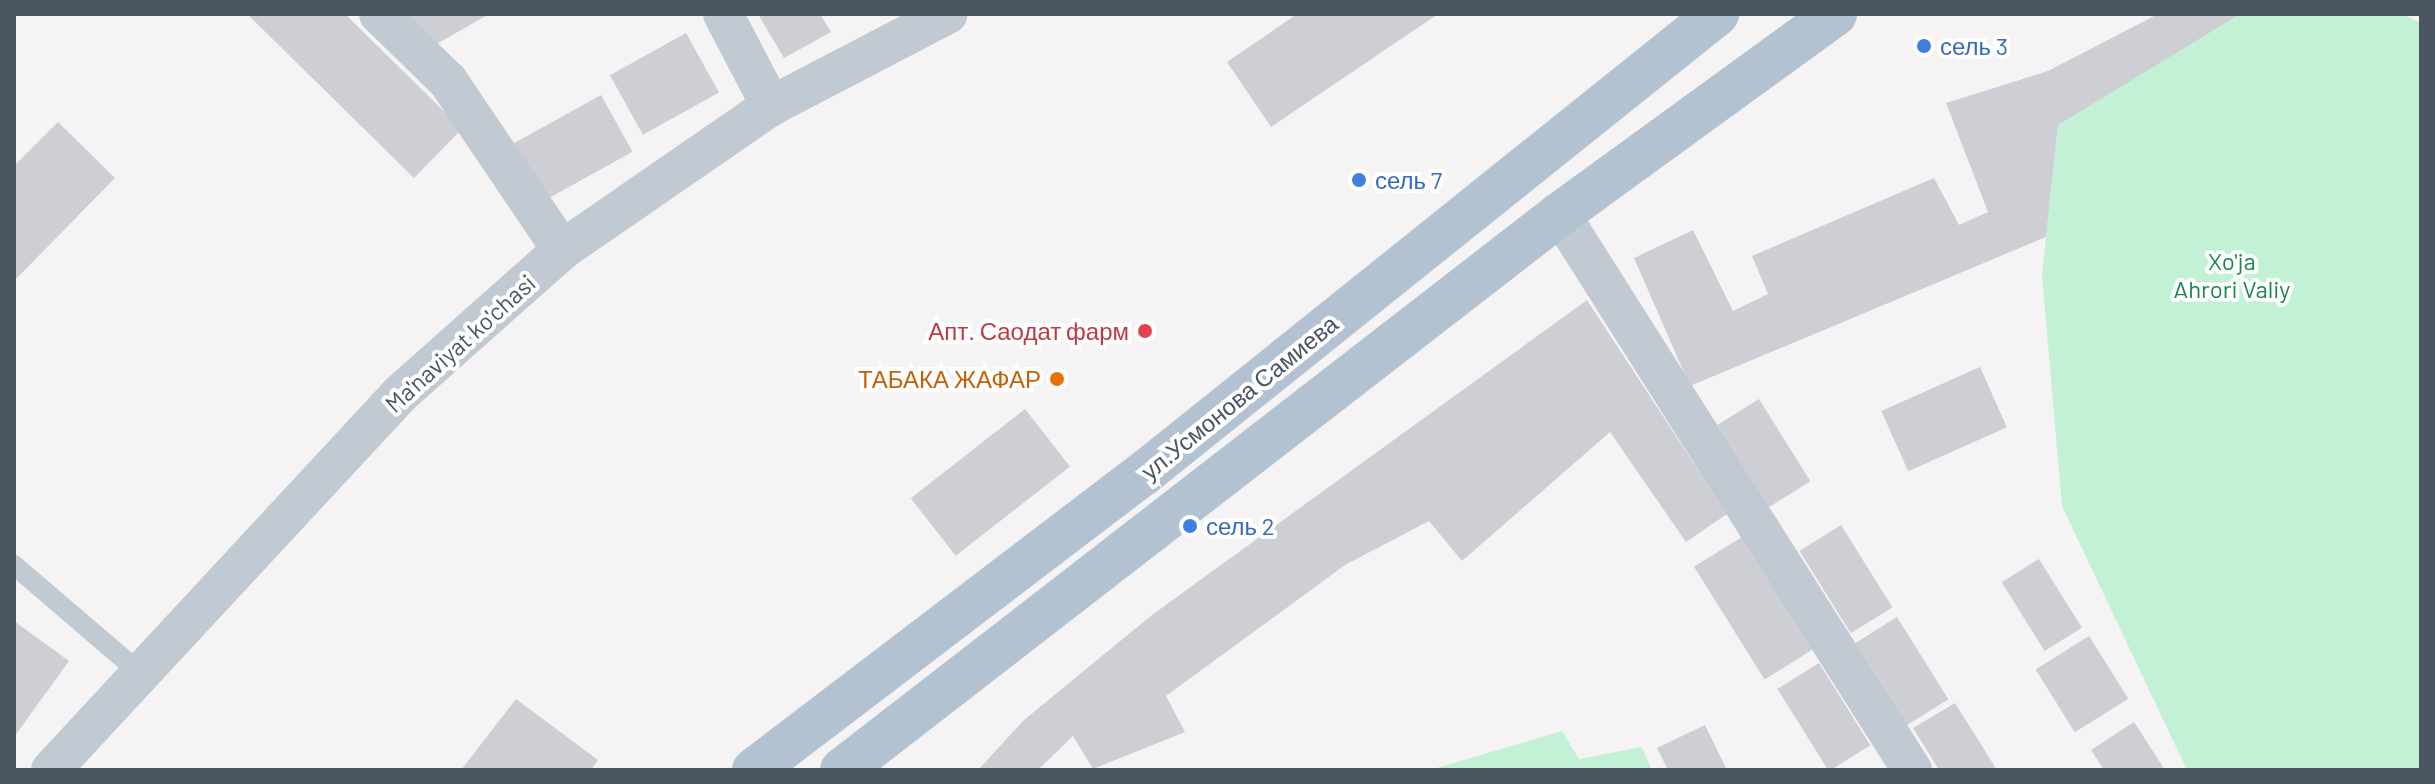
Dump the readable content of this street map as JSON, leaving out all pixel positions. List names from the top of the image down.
{
  "streets": {
    "main road": ["ул.Усмонова Самиева"],
    "street": ["Ma'naviyat ko'chasi"]
  },
  "parks": ["Xo'ja Ahrori Valiy"],
  "places": [
    "сель 3",
    "сель 7",
    "Апт. Саодат фарм",
    "ТАБАКА ЖАФАР",
    "сель 2"
  ]
}
